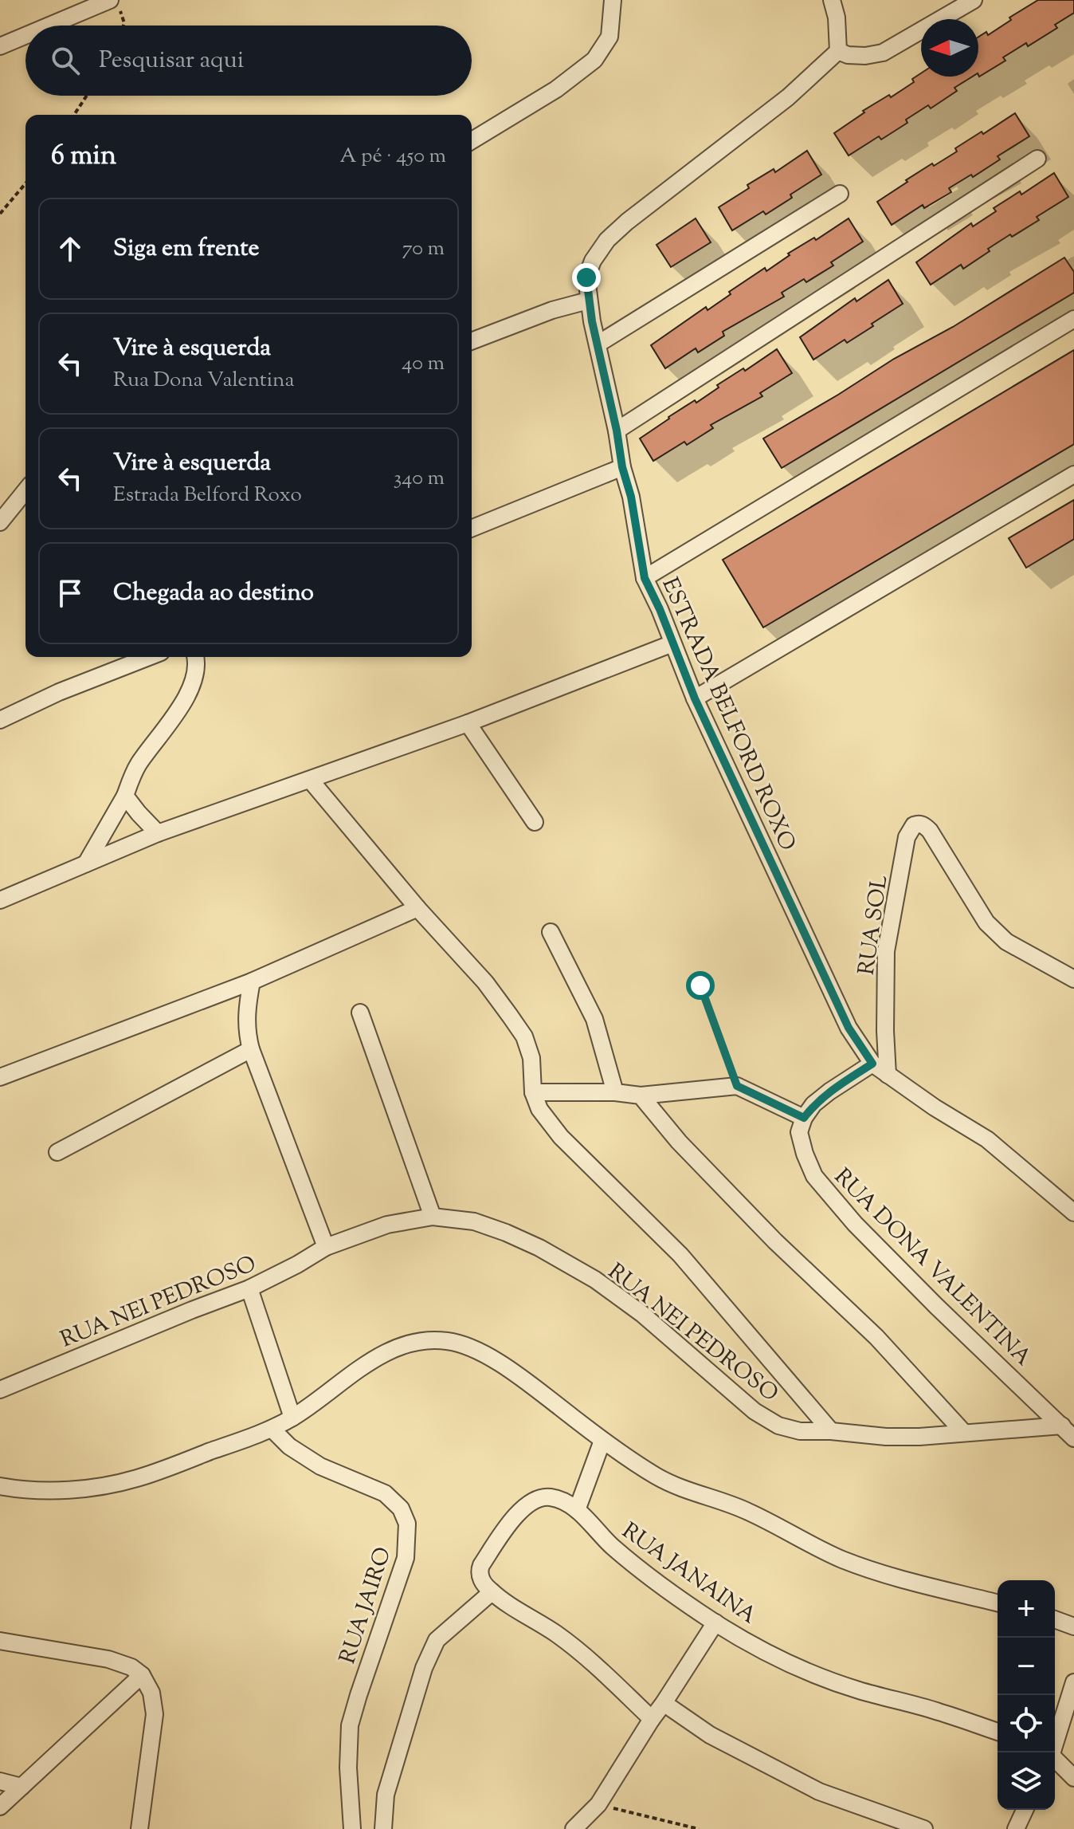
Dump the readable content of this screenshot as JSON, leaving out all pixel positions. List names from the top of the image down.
{
  "streets": {
    "street": [
      "ESTRADA BELFORD ROXO",
      "RUA SOL",
      "RUA DONA VALENTINA",
      "RUA NEI PEDROSO",
      "RUA JANAINA",
      "RUA JAIRO"
    ]
  },
  "crossings": [
    ["ESTRADA BELFORD ROXO", "RUA SOL"],
    ["RUA DONA VALENTINA", "RUA NEI PEDROSO"]
  ],
  "north": "left",
  "page": {
    "search": "Pesquisar aqui",
    "heading": ["6 min", "A pé · 450 m"],
    "list": [
      ["Siga em frente", "70 m"],
      ["Vire à esquerda", "Rua Dona Valentina", "40 m"],
      ["Vire à esquerda", "Estrada Belford Roxo", "340 m"],
      "Chegada ao destino"
    ],
    "map_buttons": ["+", "−"]
  }
}
